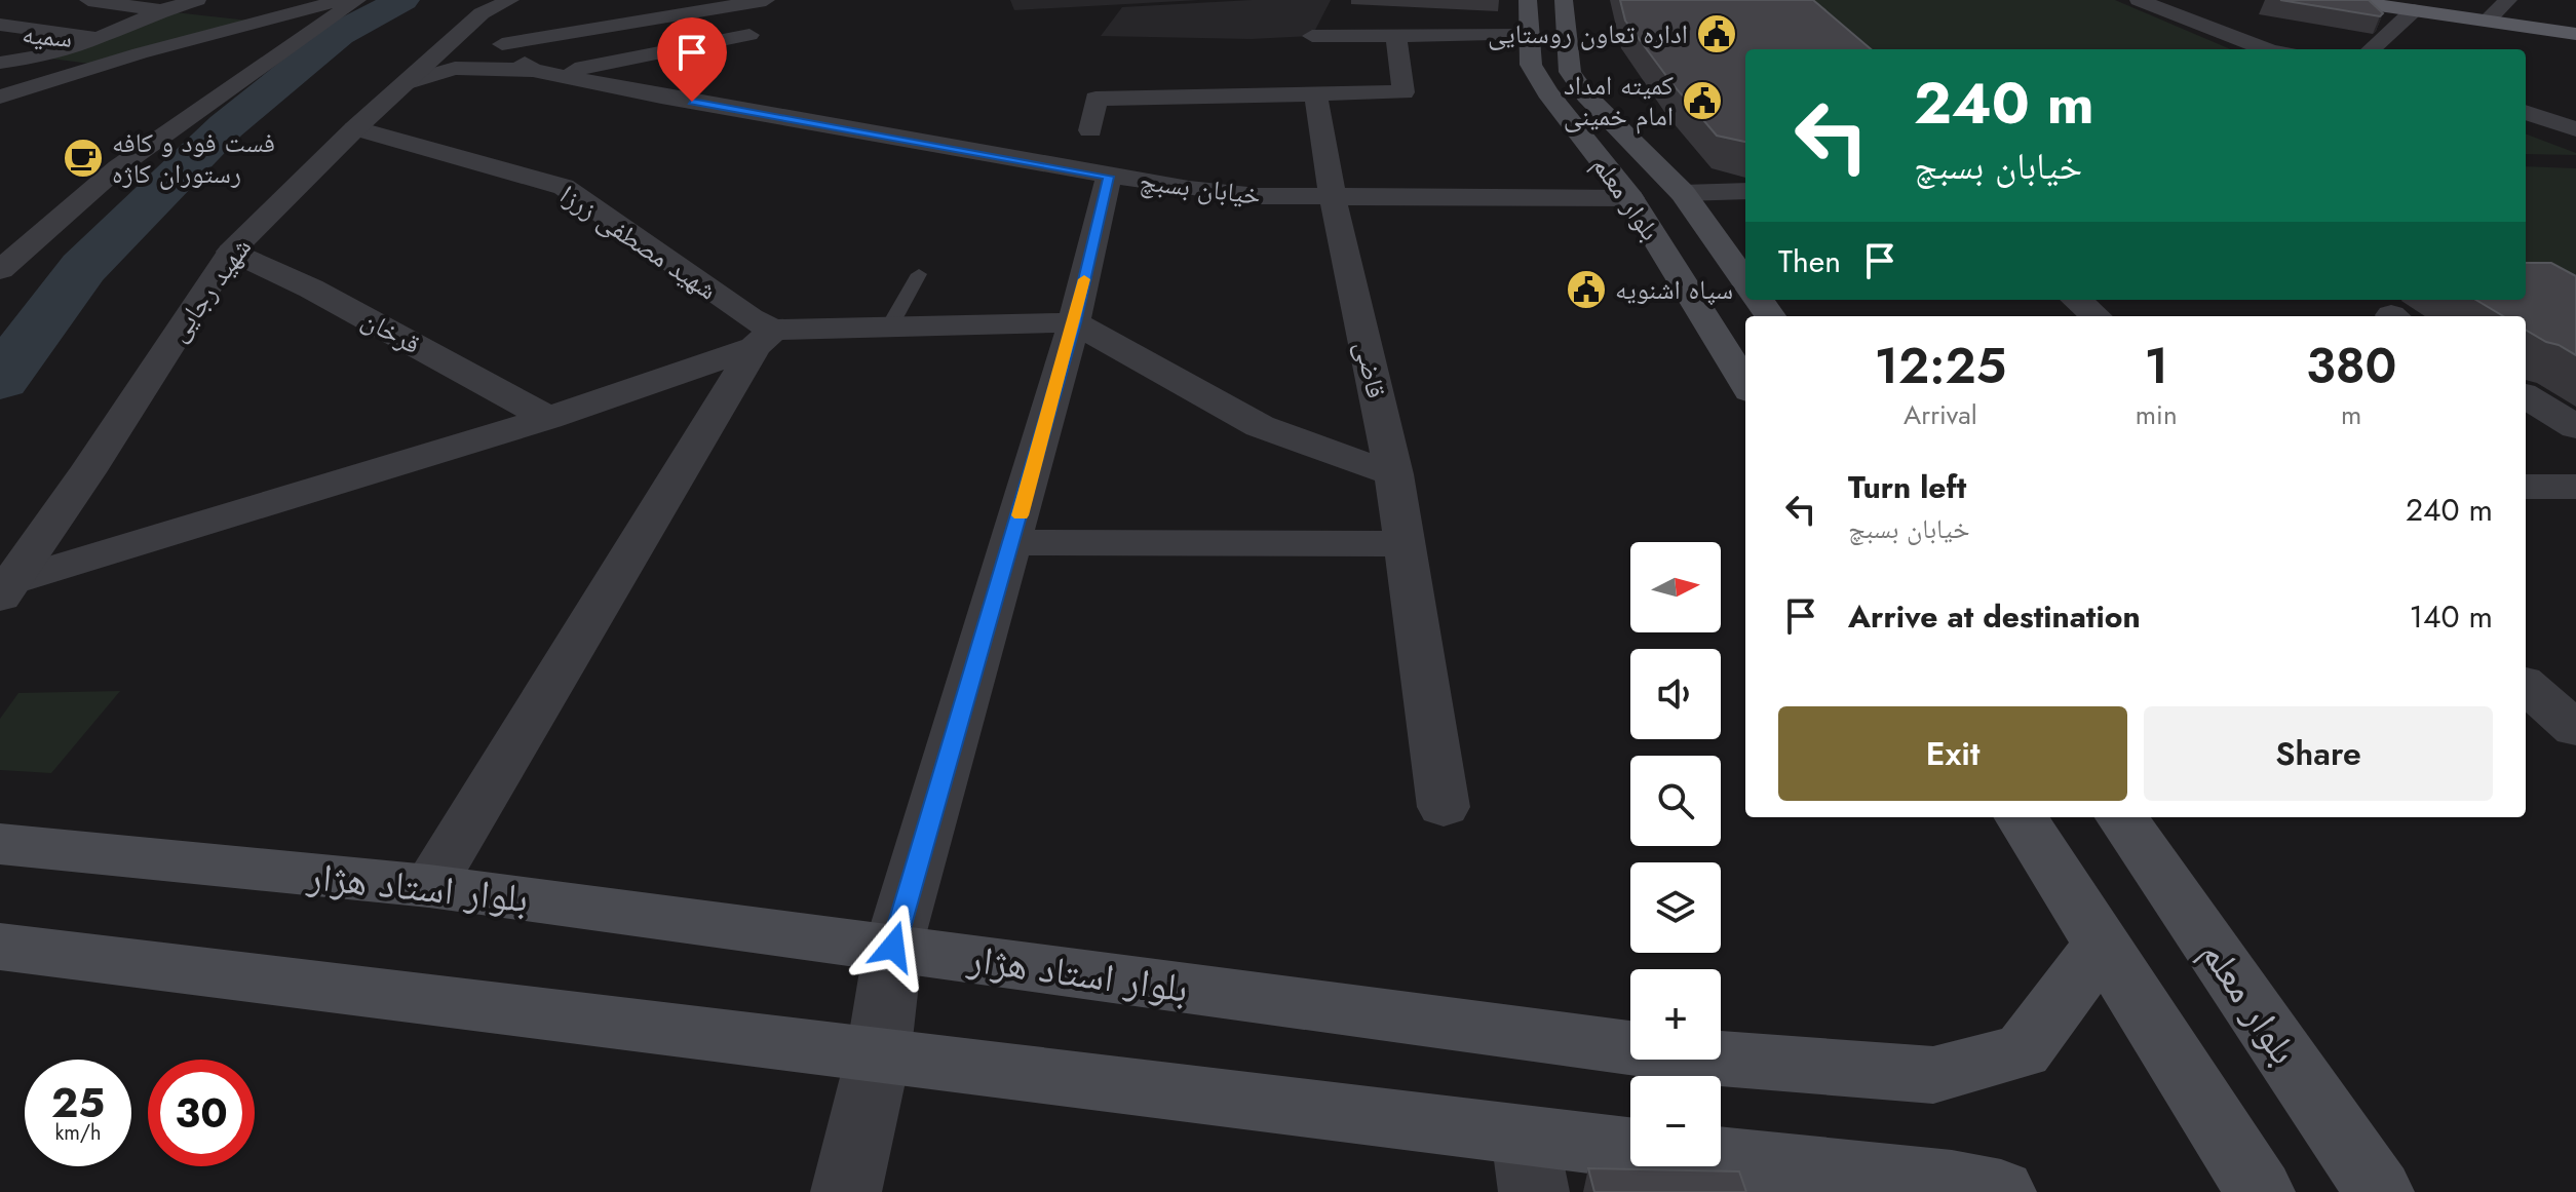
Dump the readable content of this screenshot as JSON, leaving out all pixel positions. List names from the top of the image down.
{
  "streets": {
    "main road": ["بلوار معلم", "بلوار استاد هژار"],
    "street": [
      "سمیه",
      "خیابان بسبچ",
      "شهید مصطفی زرزا",
      "شهید رجایی",
      "قرخان",
      "قاضی"
    ]
  },
  "crossings": [
    ["خیابان بسبچ", "بلوار معلم"],
    ["خیابان بسبچ", "قاضی"],
    ["شهید مصطفی زرزا", "شهید رجایی"],
    ["شهید رجایی", "قرخان"]
  ],
  "places": {
    "public building": ["اداره تعاون روستایی", "کمیته امداد امام خمینی", "سپاه اشنویه"],
    "cafe": ["فست فود و کافه رستوران کاژه"]
  },
  "north": "right",
  "page": {
    "turn": ["240 m", "خیابان بسبچ"],
    "then": "Then",
    "eta": [
      "12:25",
      "Arrival",
      "1",
      "min",
      "380",
      "m"
    ],
    "list": [
      {
        "name": "Turn left",
        "note": "خیابان بسبچ",
        "value": "240 m"
      },
      {
        "name": "Arrive at destination",
        "value": "140 m"
      }
    ],
    "map_buttons": ["+", "−"],
    "buttons": ["Exit", "Share"],
    "speed": "25 km/h",
    "limit": "30"
  }
}
